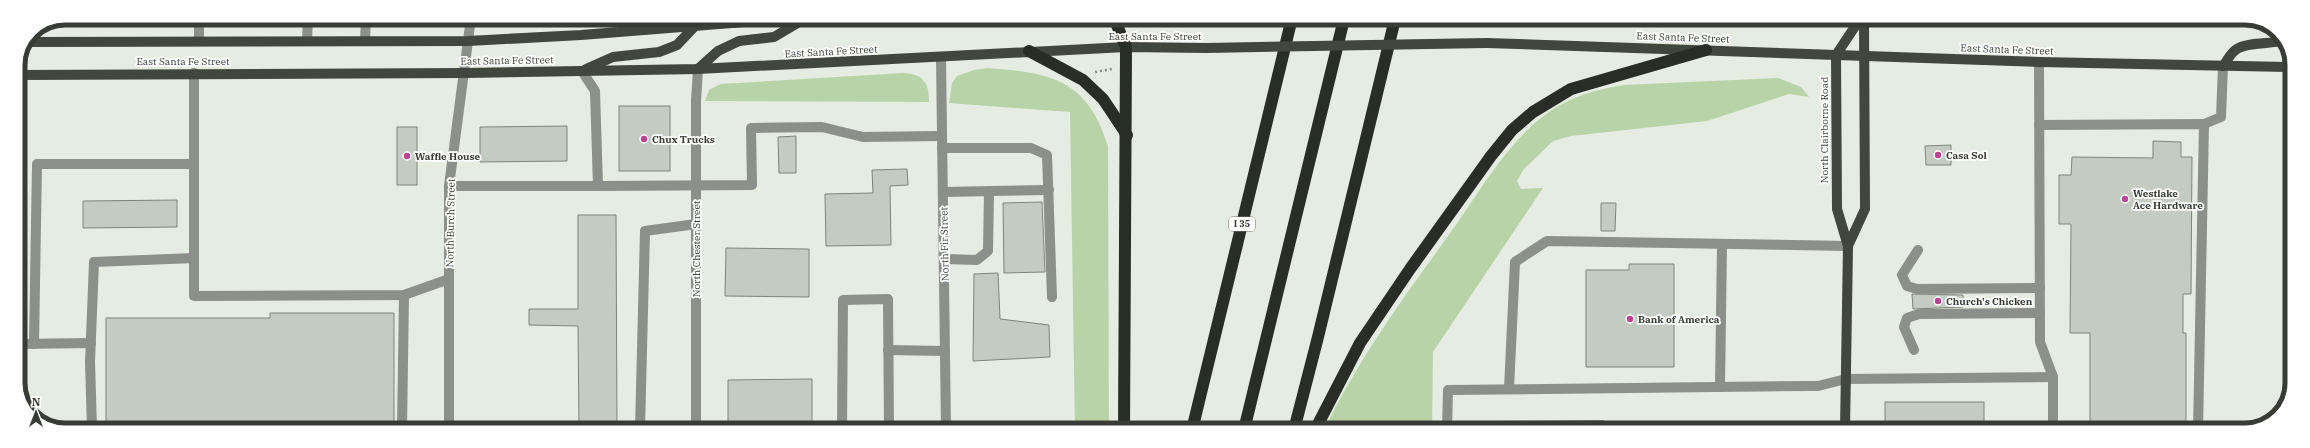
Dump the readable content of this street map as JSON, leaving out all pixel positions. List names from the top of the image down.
{
  "streets": {
    "highway": ["I 35"],
    "main road": ["East Santa Fe Street", "North Clairborne Road"],
    "street": ["North Burch Street", "North Fir Street", "North Chester Street"]
  },
  "crossings": [
    ["East Santa Fe Street", "North Clairborne Road"],
    ["East Santa Fe Street", "North Burch Street"],
    ["East Santa Fe Street", "North Fir Street"],
    ["East Santa Fe Street", "North Chester Street"]
  ],
  "places": [
    "Chux Trucks",
    "Casa Sol",
    "Waffle House",
    "Westlake Ace Hardware",
    "Church's Chicken",
    "Bank of America"
  ],
  "north": "top"
}
